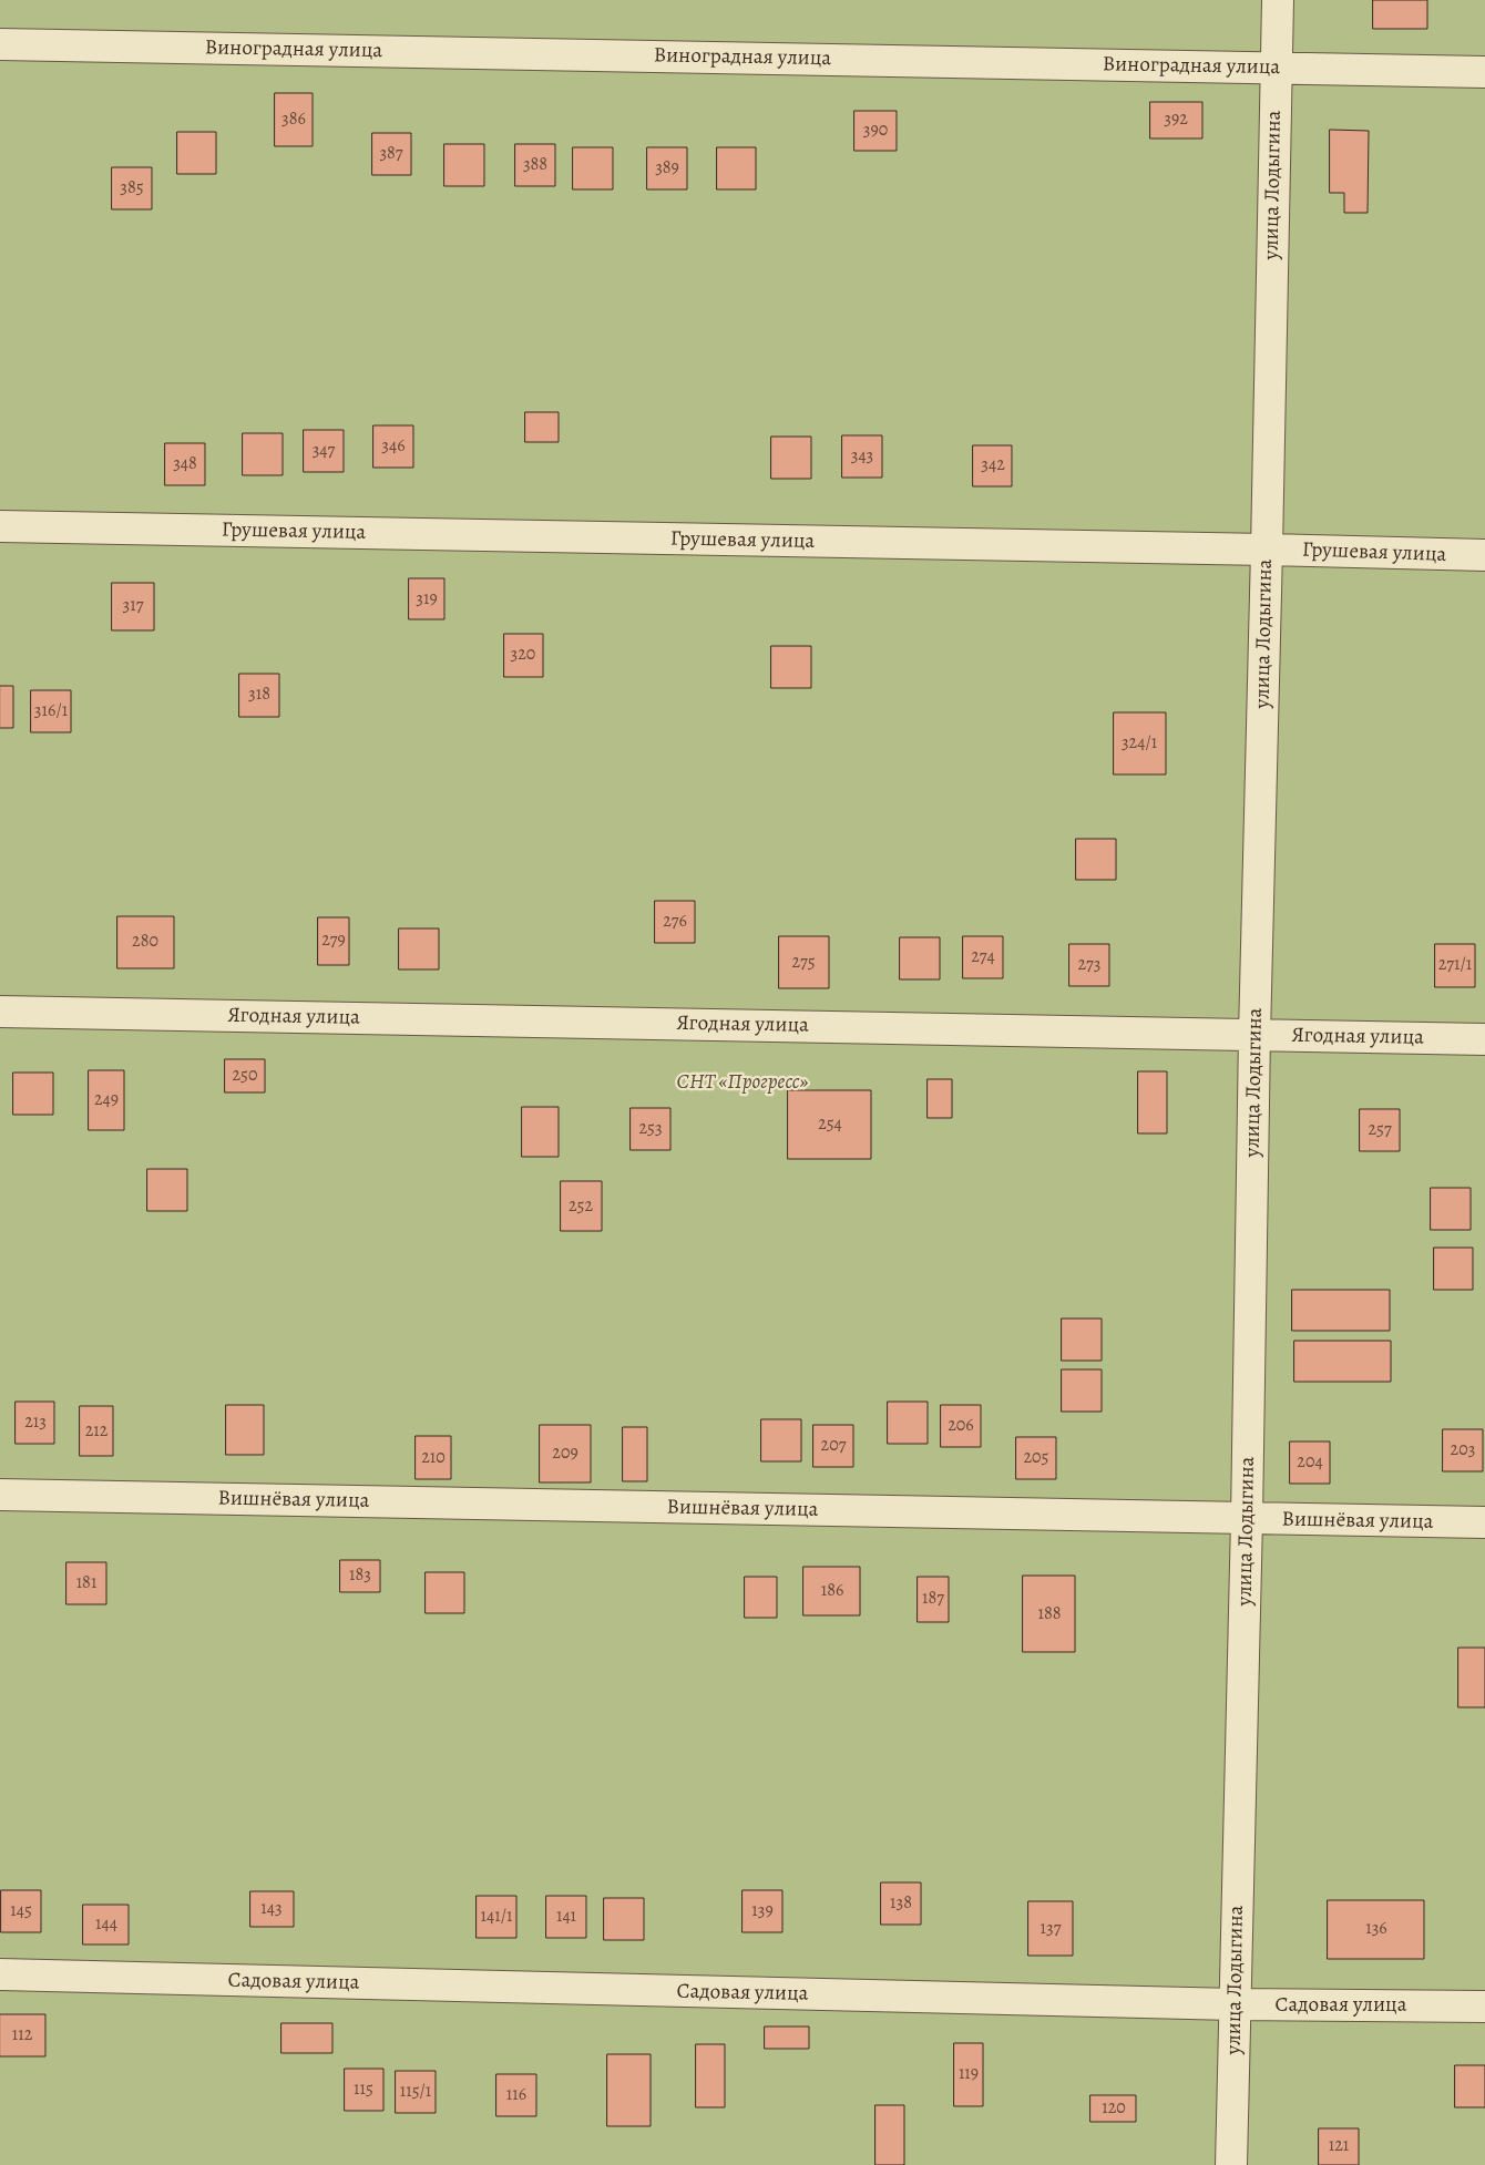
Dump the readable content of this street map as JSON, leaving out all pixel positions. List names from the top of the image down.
{
  "streets": {
    "street": [
      "Виноградная улица",
      "улица Лодыгина",
      "Грушевая улица",
      "Ягодная улица",
      "Вишнёвая улица",
      "Садовая улица"
    ]
  },
  "crossings": [
    ["Виноградная улица", "улица Лодыгина"],
    ["улица Лодыгина", "Грушевая улица"],
    ["улица Лодыгина", "Ягодная улица"],
    ["улица Лодыгина", "Вишнёвая улица"],
    ["улица Лодыгина", "Садовая улица"]
  ],
  "parks": ["СНТ «Прогресс»"],
  "house_numbers": [
    "386",
    "392",
    "390",
    "387",
    "388",
    "389",
    "385",
    "346",
    "347",
    "343",
    "348",
    "342",
    "319",
    "317",
    "320",
    "318",
    "316/1",
    "324/1",
    "276",
    "279",
    "280",
    "274",
    "275",
    "273",
    "271/1",
    "250",
    "249",
    "254",
    "253",
    "257",
    "252",
    "213",
    "206",
    "212",
    "207",
    "203",
    "209",
    "210",
    "205",
    "204",
    "183",
    "181",
    "186",
    "187",
    "188",
    "138",
    "143",
    "145",
    "139",
    "141/1",
    "141",
    "144",
    "137",
    "136",
    "112",
    "119",
    "115",
    "115/1",
    "116",
    "120",
    "121"
  ]
}
